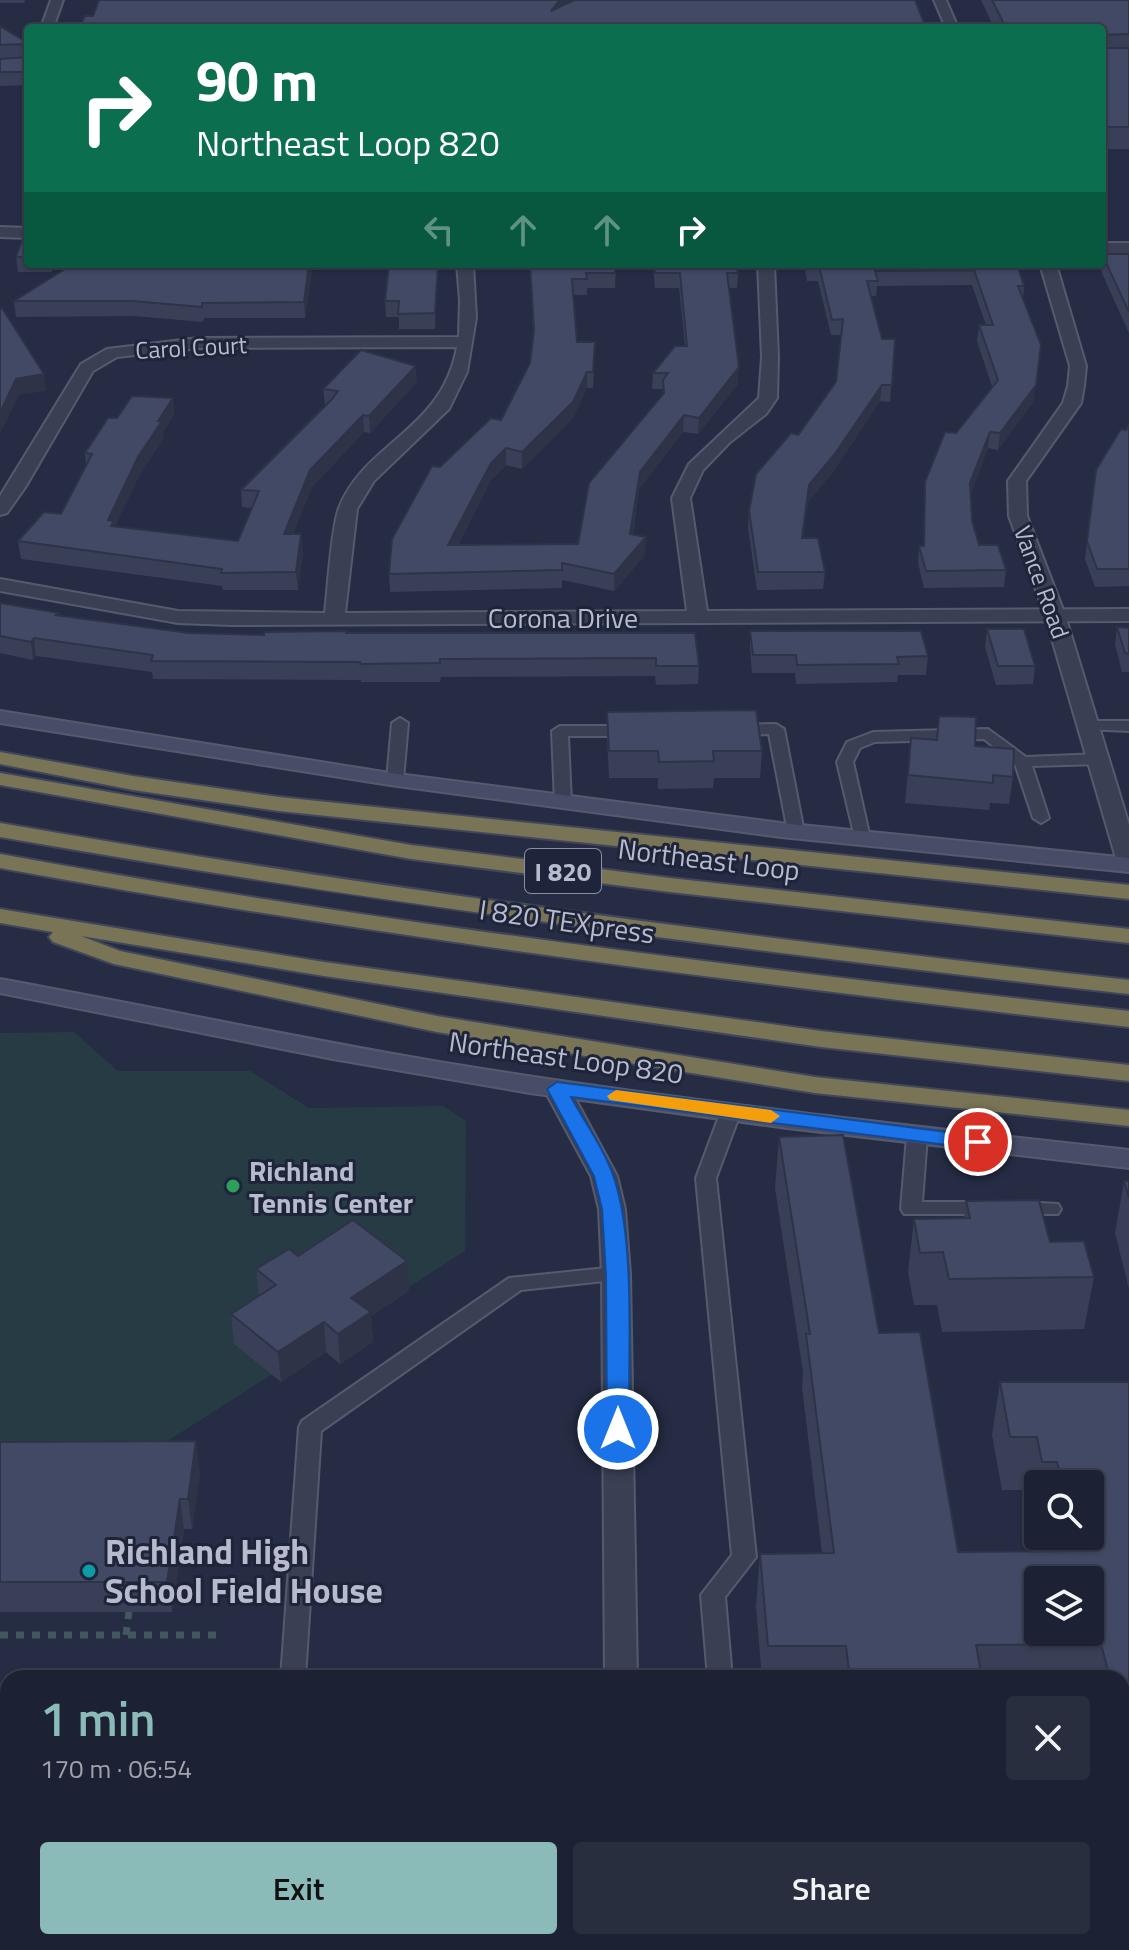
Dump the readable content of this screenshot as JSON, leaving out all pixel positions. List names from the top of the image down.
{
  "streets": {
    "highway": ["Northeast Loop", "I 820", "I 820 TEXpress"],
    "main road": ["Northeast Loop 820"],
    "street": ["Carol Court", "Vance Road", "Corona Drive"]
  },
  "crossings": [
    ["Vance Road", "Corona Drive"]
  ],
  "places": ["Richland Tennis Center", "Richland High School Field House"],
  "page": {
    "turn": ["90 m", "Northeast Loop 820"],
    "heading": ["1 min", "170 m · 06:54"],
    "buttons": ["Exit", "Share"]
  }
}
